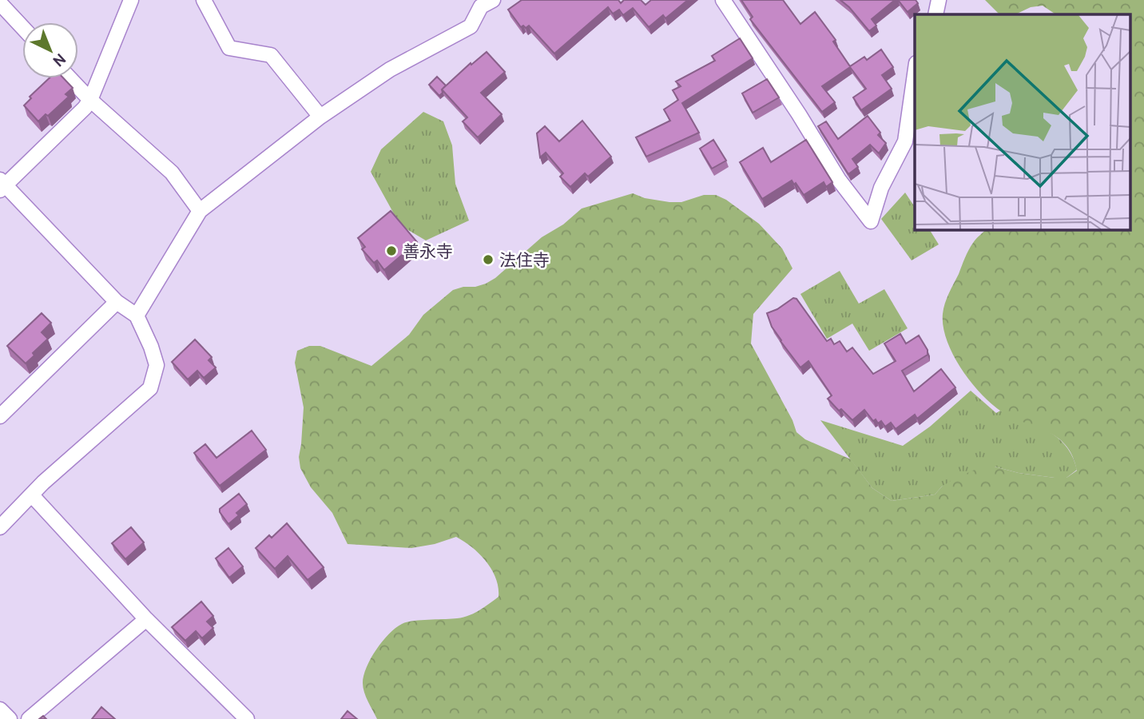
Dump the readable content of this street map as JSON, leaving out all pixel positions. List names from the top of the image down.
{
  "places": ["善永寺", "法住寺"],
  "north": "bottom right"
}
